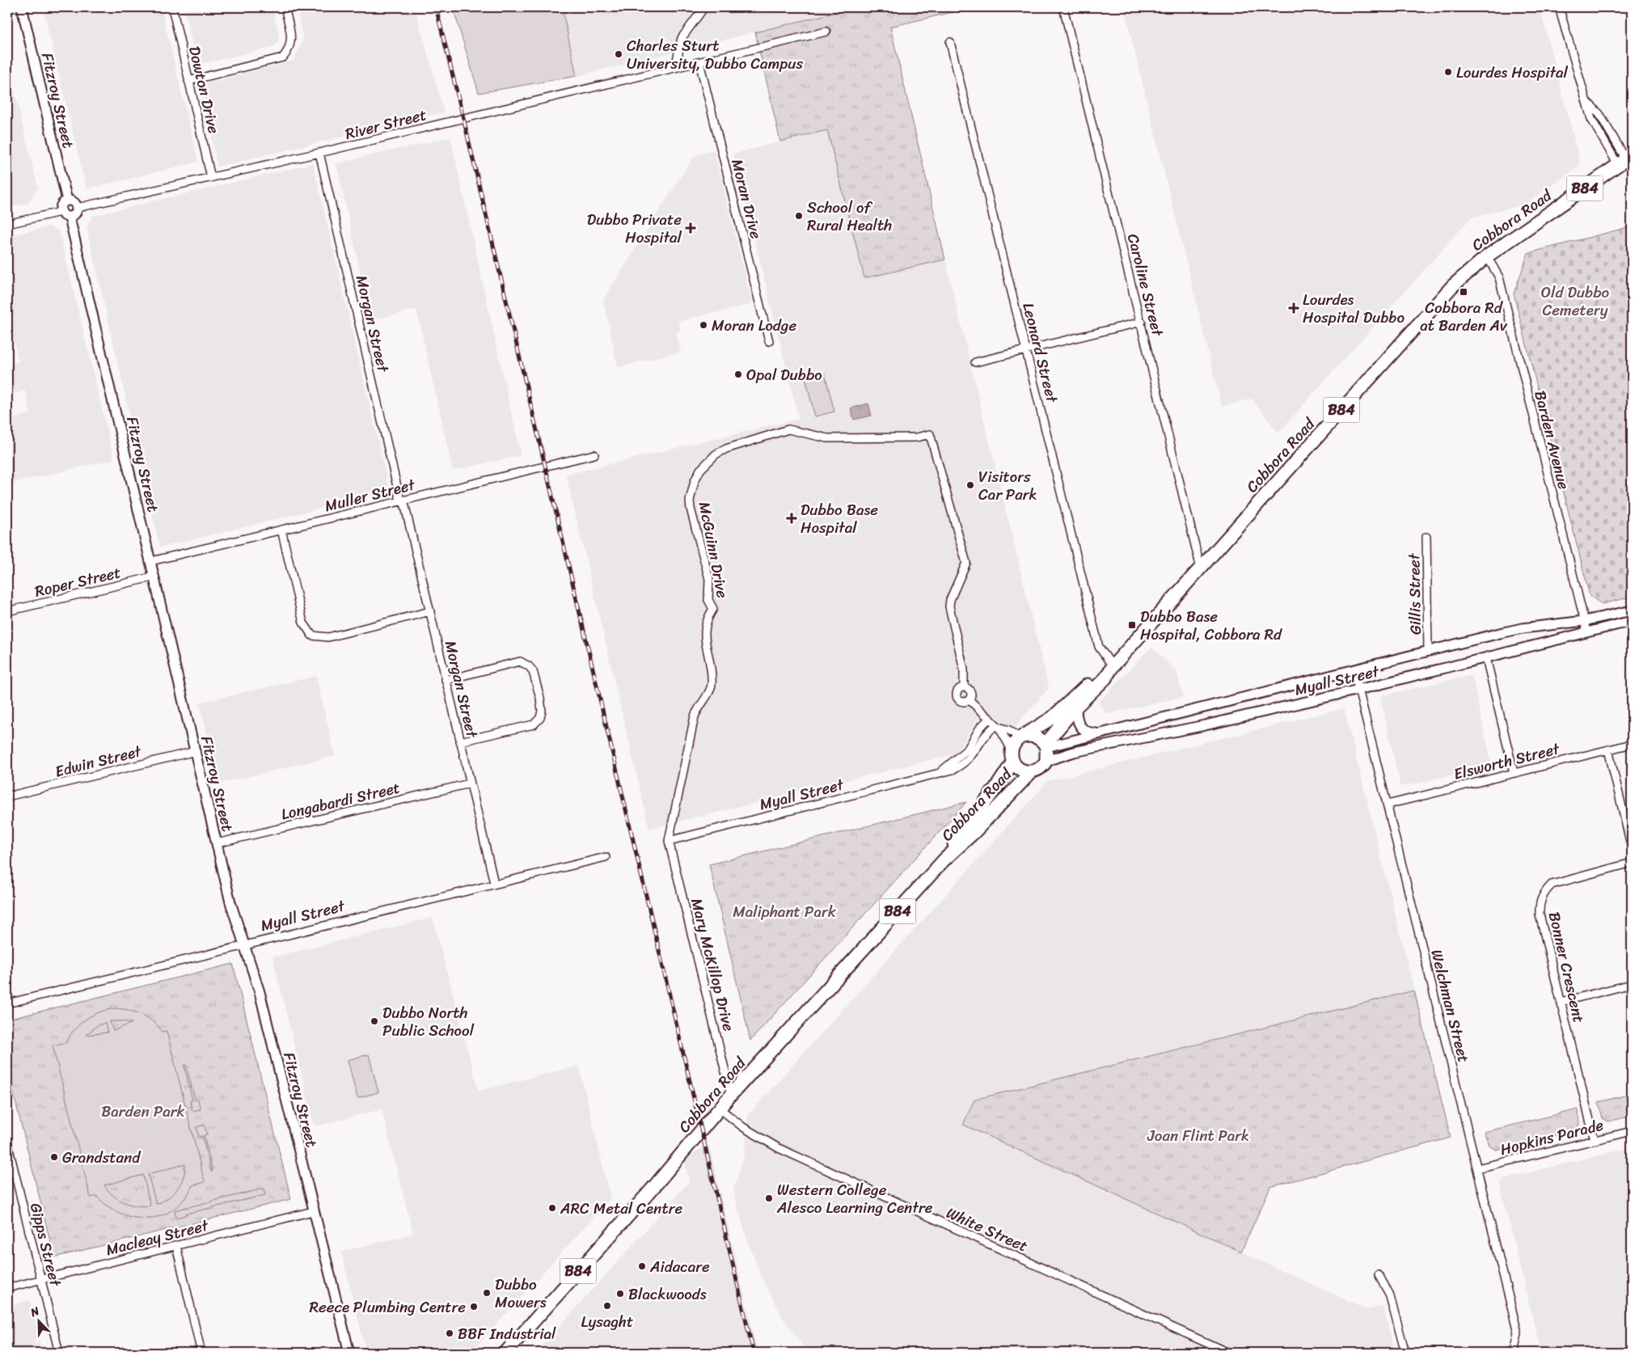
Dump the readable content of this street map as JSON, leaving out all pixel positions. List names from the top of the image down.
{
  "streets": {
    "main road": ["B84", "Cobbora Road"],
    "street": [
      "Dowton Drive",
      "Fitzroy Street",
      "River Street",
      "Moran Drive",
      "Caroline Street",
      "Morgan Street",
      "Leonard Street",
      "Barden Avenue",
      "Muller Street",
      "McGuinn Drive",
      "Roper Street",
      "Gillis Street",
      "Myall Street",
      "Edwin Street",
      "Elsworth Street",
      "Longabardi Street",
      "Mary McKillop Drive",
      "Bonner Crescent",
      "Welchman Street",
      "Hopkins Parade",
      "White Street",
      "Macleay Street",
      "Gipps Street"
    ]
  },
  "crossings": [
    ["Dowton Drive", "River Street"],
    ["Fitzroy Street", "River Street"],
    ["Fitzroy Street", "Muller Street"],
    ["Fitzroy Street", "Roper Street"],
    ["Fitzroy Street", "Myall Street"],
    ["Fitzroy Street", "Edwin Street"],
    ["Fitzroy Street", "Longabardi Street"],
    ["Fitzroy Street", "Macleay Street"],
    ["River Street", "Moran Drive"],
    ["River Street", "Morgan Street"],
    ["B84", "Cobbora Road"],
    ["B84", "Myall Street"],
    ["Cobbora Road", "Caroline Street"],
    ["Cobbora Road", "Leonard Street"],
    ["Cobbora Road", "Barden Avenue"],
    ["Cobbora Road", "Myall Street"],
    ["Cobbora Road", "Mary McKillop Drive"],
    ["Cobbora Road", "White Street"],
    ["Morgan Street", "Muller Street"],
    ["Morgan Street", "Myall Street"],
    ["Morgan Street", "Longabardi Street"],
    ["Barden Avenue", "Myall Street"],
    ["McGuinn Drive", "Myall Street"],
    ["McGuinn Drive", "Mary McKillop Drive"],
    ["Gillis Street", "Myall Street"],
    ["Myall Street", "Mary McKillop Drive"],
    ["Myall Street", "Welchman Street"],
    ["Elsworth Street", "Welchman Street"],
    ["Bonner Crescent", "Hopkins Parade"],
    ["Welchman Street", "Hopkins Parade"],
    ["Macleay Street", "Gipps Street"]
  ],
  "parks": [
    "Old Dubbo Cemetery",
    "Maliphant Park",
    "Barden Park",
    "Joan Flint Park"
  ],
  "places": {
    "other": [
      "Charles Sturt University, Dubbo Campus",
      "Lourdes Hospital",
      "School of Rural Health",
      "Moran Lodge",
      "Opal Dubbo",
      "Visitors Car Park",
      "Dubbo North Public School",
      "Grandstand",
      "Western College Alesco Learning Centre",
      "ARC Metal Centre",
      "Aidacare",
      "Dubbo Mowers",
      "Blackwoods",
      "Lysaght",
      "Reece Plumbing Centre",
      "BBF Industrial"
    ],
    "health": ["Dubbo Private Hospital", "Lourdes Hospital Dubbo", "Dubbo Base Hospital"],
    "transit": ["Cobbora Rd at Barden Av", "Dubbo Base Hospital, Cobbora Rd"]
  },
  "north": "top left"
}
